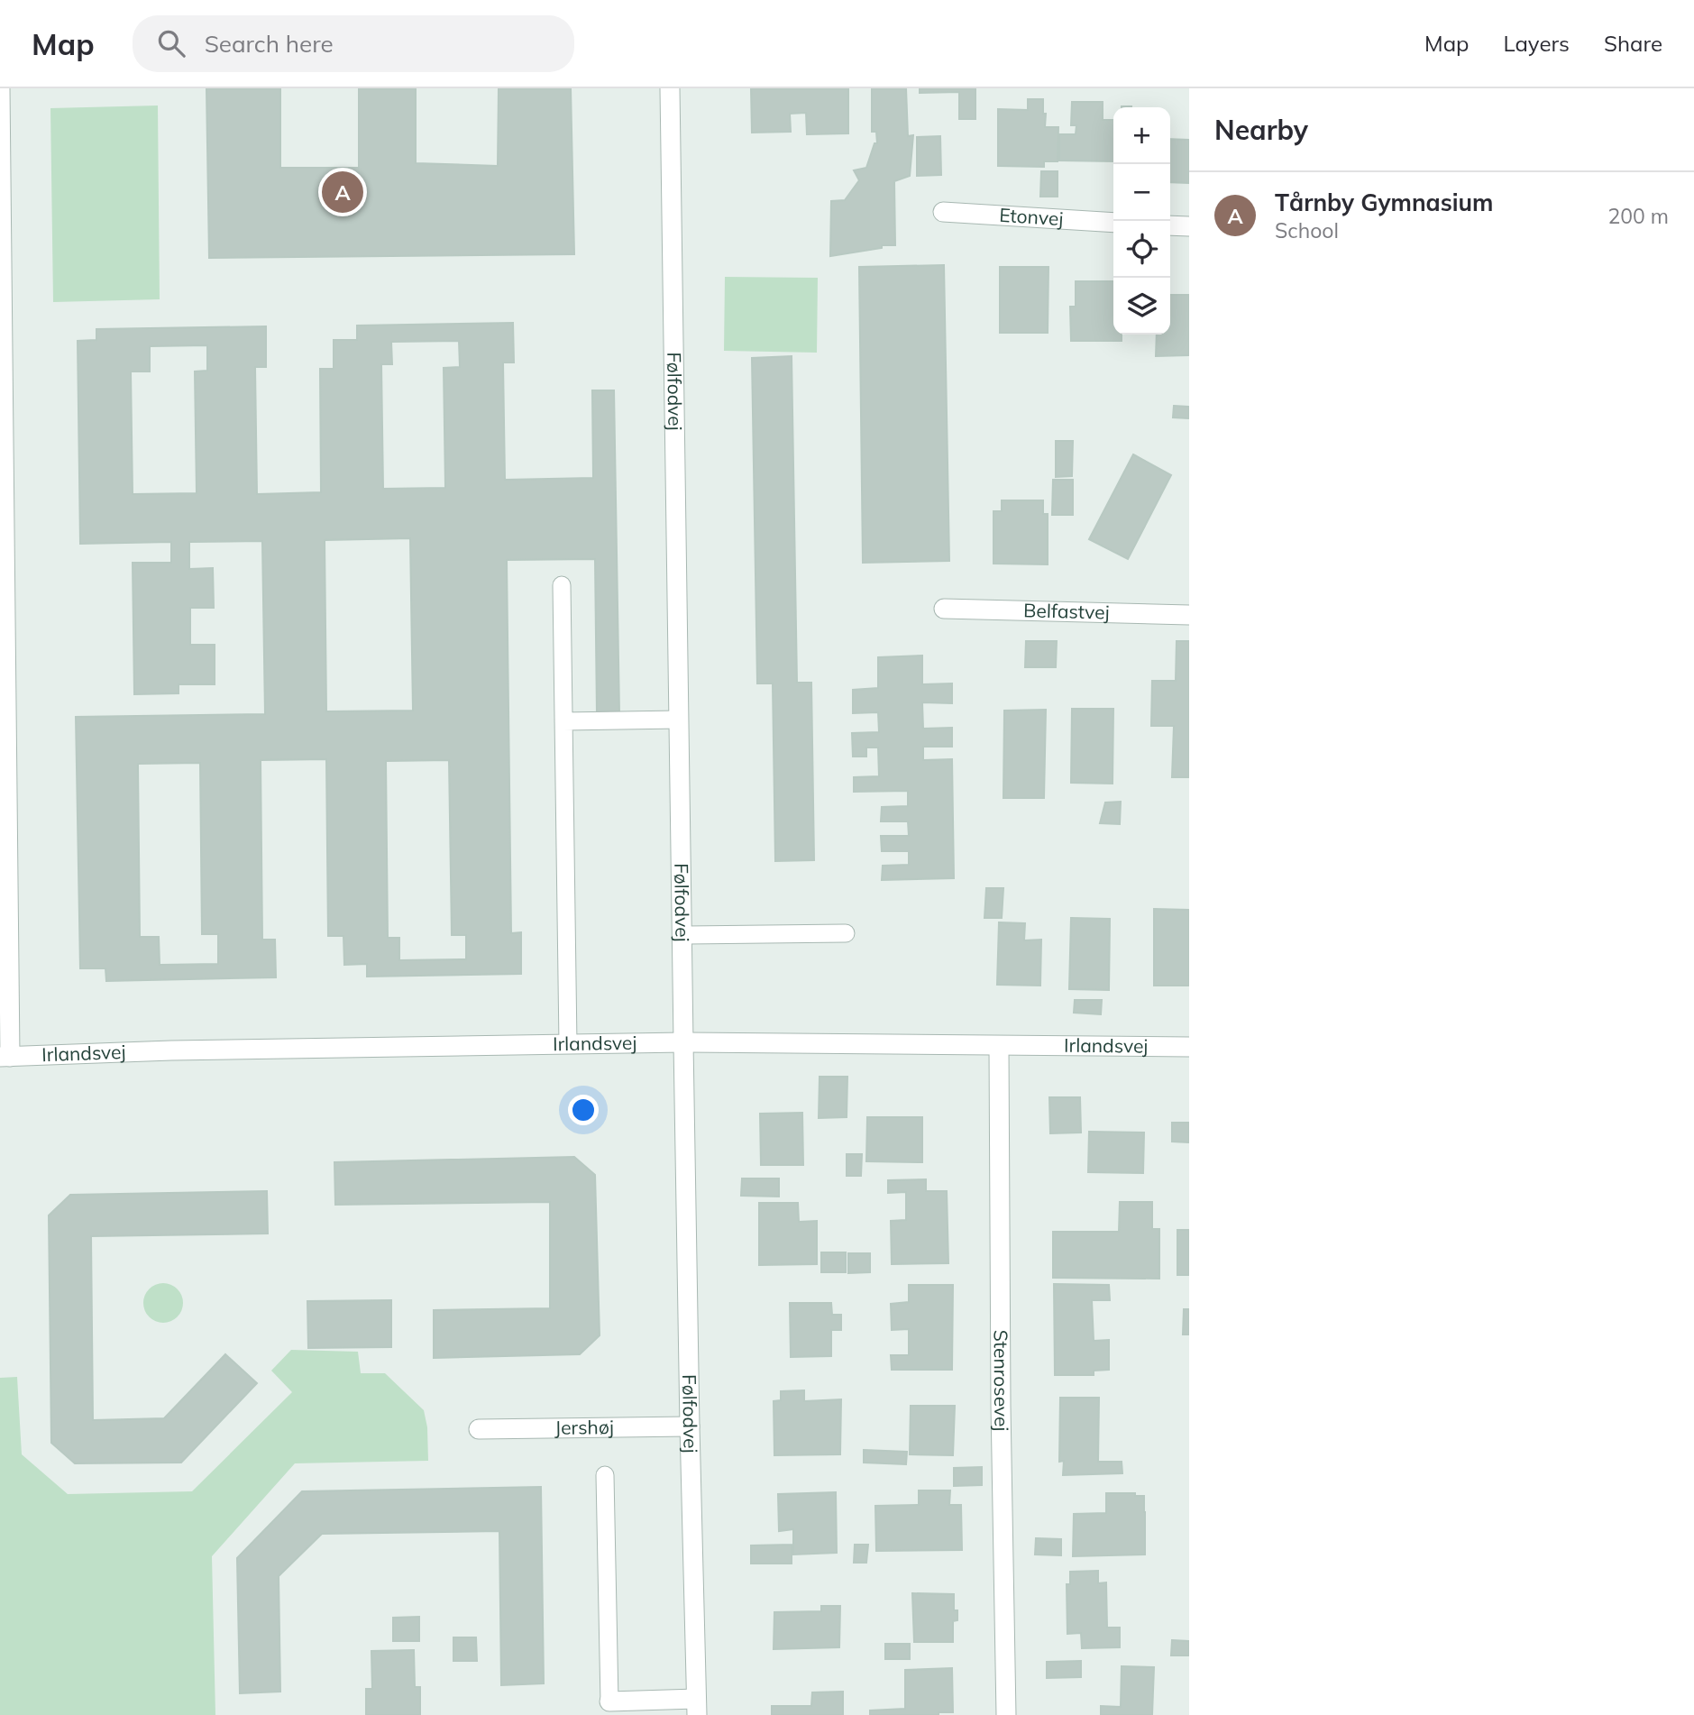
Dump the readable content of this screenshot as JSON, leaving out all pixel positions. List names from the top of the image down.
{
  "streets": {
    "street": [
      "Etonvej",
      "Følfodvej",
      "Belfastvej",
      "Irlandsvej",
      "Stenrosevej",
      "Jershøj"
    ]
  },
  "crossings": [
    ["Følfodvej", "Irlandsvej"],
    ["Følfodvej", "Jershøj"],
    ["Irlandsvej", "Stenrosevej"]
  ],
  "page": {
    "header": "Map",
    "search": "Search here",
    "nav": ["Map", "Layers", "Share"],
    "heading": "Nearby",
    "map_buttons": ["+", "−"],
    "pins": "A",
    "list": [
      {
        "mark": "A",
        "name": "Tårnby Gymnasium",
        "note": "School",
        "value": "200 m"
      }
    ]
  }
}
